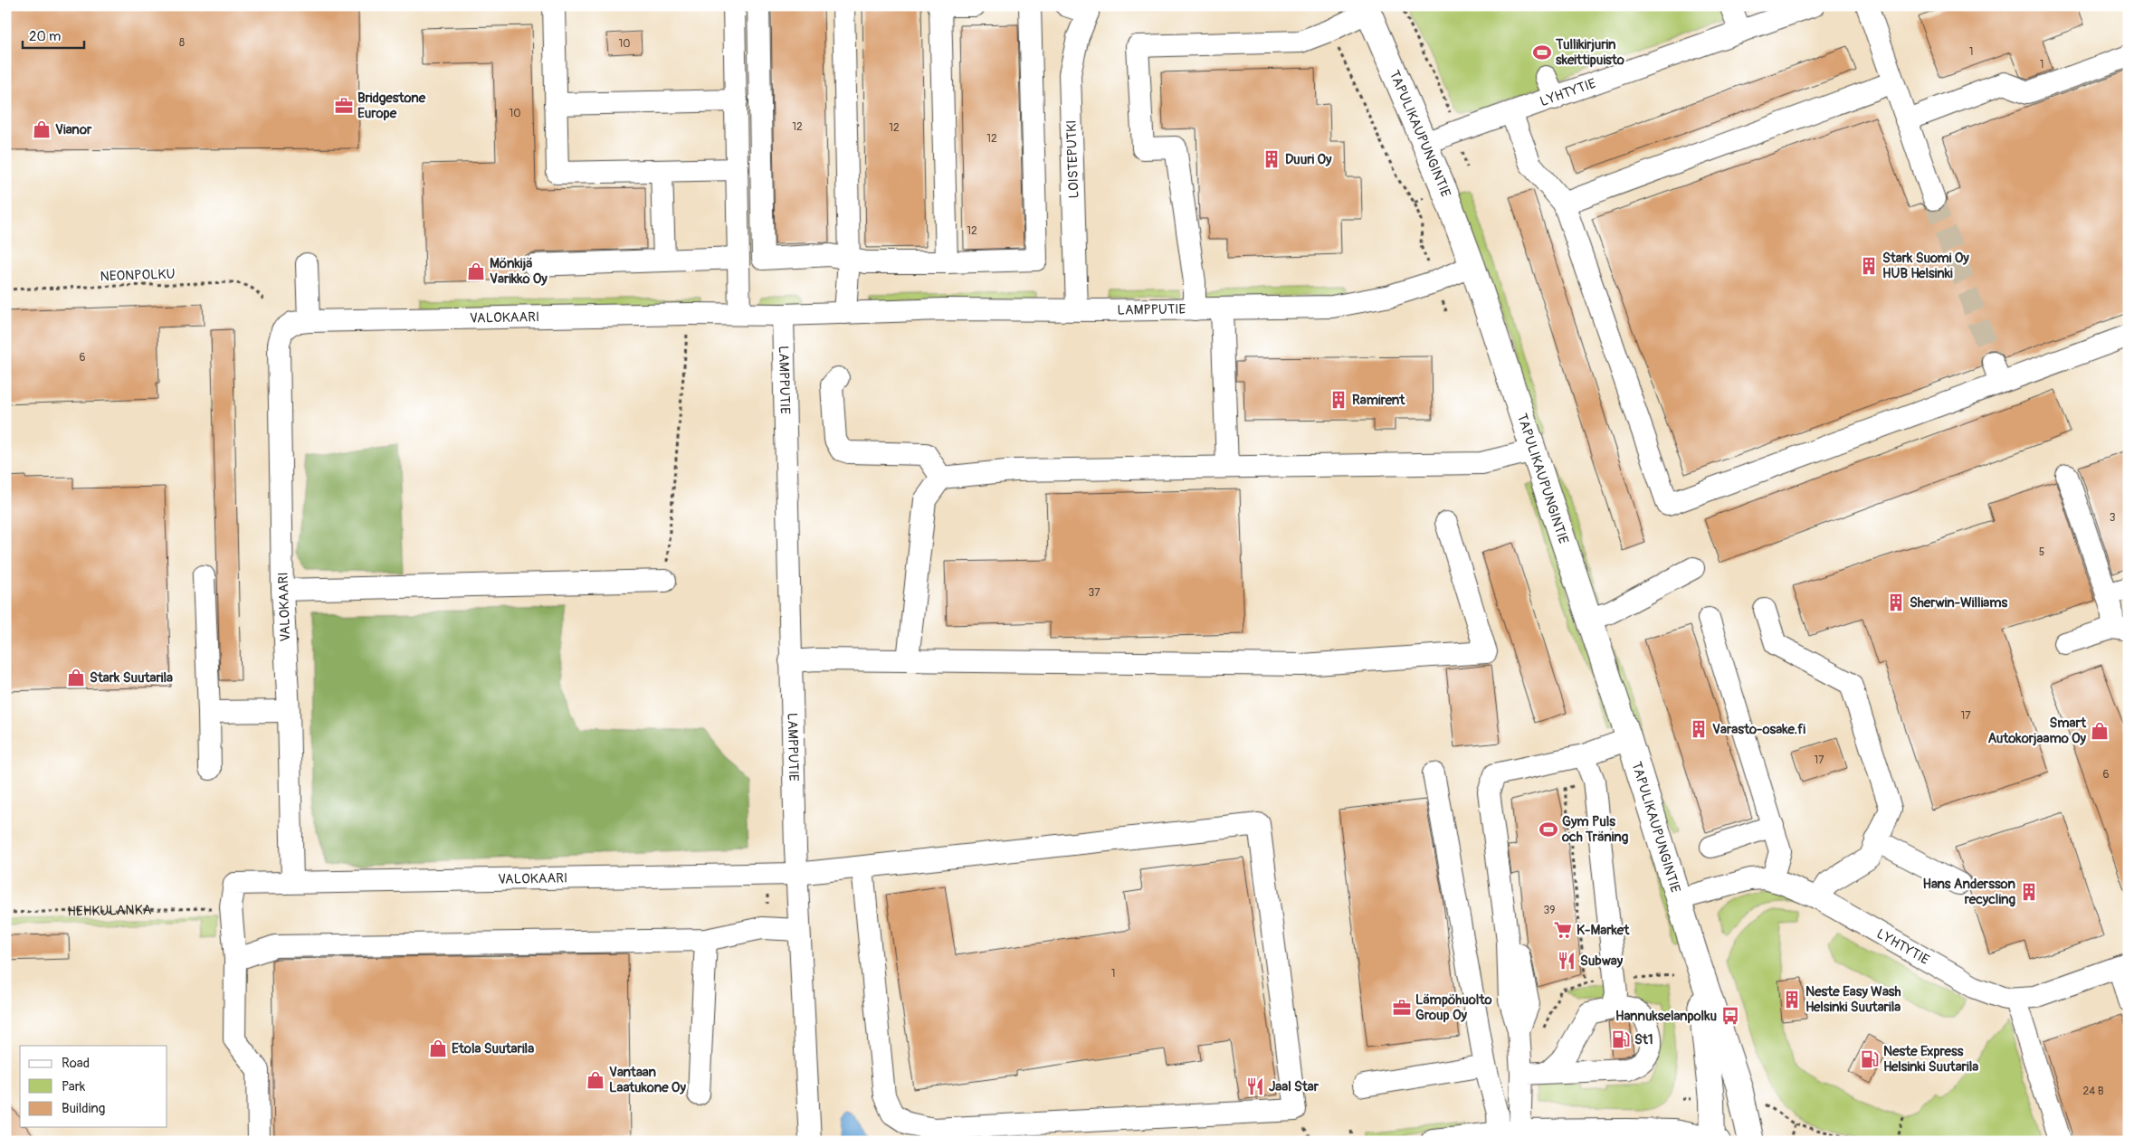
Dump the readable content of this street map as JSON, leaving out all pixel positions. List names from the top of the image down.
{
  "streets": {
    "main road": ["TAPULIKAUPUNGINTIE"],
    "street": [
      "LYHTYTIE",
      "LOISTEPUTKI",
      "LAMPPUTIE",
      "VALOKAARI"
    ],
    "path": ["NEONPOLKU", "HEHKULANKA"]
  },
  "crossings": [
    ["LYHTYTIE", "TAPULIKAUPUNGINTIE"],
    ["TAPULIKAUPUNGINTIE", "LAMPPUTIE"],
    ["LOISTEPUTKI", "LAMPPUTIE"],
    ["LAMPPUTIE", "VALOKAARI"]
  ],
  "places": {
    "sports": ["Tullikirjurin skeittipuisto", "Gym Puls och Träning"],
    "office": ["Bridgestone Europe", "Lämpöhuolto Group Oy"],
    "shop": [
      "Vianor",
      "Mönkijä Varikko Oy",
      "Stark Suutarila",
      "Smart Autokorjaamo Oy",
      "Etola Suutarila",
      "Vantaan Laatukone Oy"
    ],
    "building": [
      "Duuri Oy",
      "Stark Suomi Oy HUB Helsinki",
      "Ramirent",
      "Sherwin-Williams",
      "Varasto-osake.fi",
      "Hans Andersson recycling",
      "Neste Easy Wash Helsinki Suutarila"
    ],
    "supermarket": ["K-Market"],
    "restaurant": ["Subway", "Jaal Star"],
    "bus stop": ["Hannukselanpolku"],
    "fuel station": ["St1", "Neste Express Helsinki Suutarila"]
  },
  "house_numbers": [
    "8",
    "10",
    "1",
    "1",
    "10",
    "12",
    "12",
    "12",
    "12",
    "6",
    "3",
    "5",
    "37",
    "17",
    "17",
    "6",
    "39",
    "1",
    "24 B"
  ],
  "legend": ["Road", "Park", "Building"],
  "scale_bar": "20 m"
}
